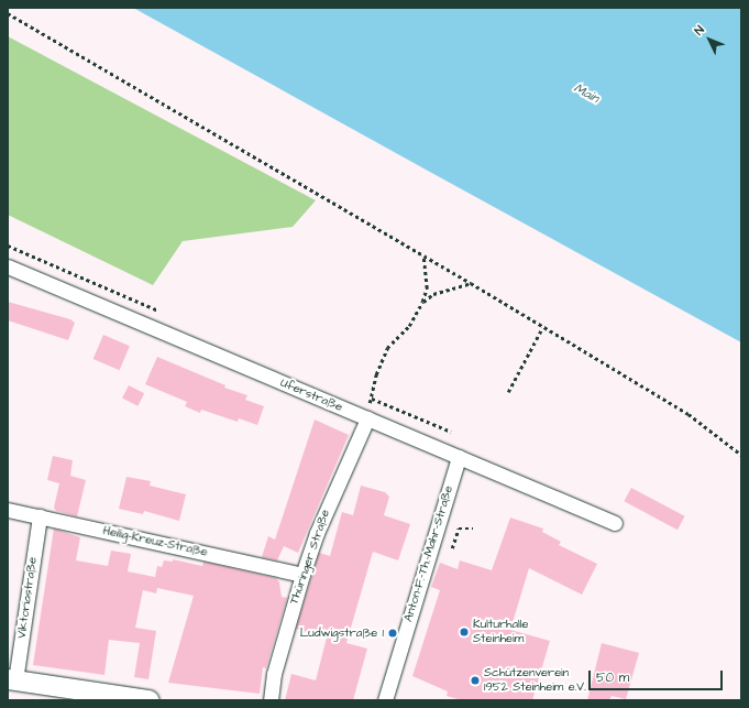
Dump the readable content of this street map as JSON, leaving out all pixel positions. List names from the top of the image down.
{
  "streets": {
    "street": [
      "Uferstraße",
      "Heilig-Kreuz-Straße",
      "Anton-F.-Th.-Mahr-Straße",
      "Thüringer Straße",
      "Viktoriastraße"
    ]
  },
  "crossings": [
    ["Uferstraße", "Anton-F.-Th.-Mahr-Straße"],
    ["Uferstraße", "Thüringer Straße"],
    ["Heilig-Kreuz-Straße", "Thüringer Straße"],
    ["Heilig-Kreuz-Straße", "Viktoriastraße"]
  ],
  "water": ["Main"],
  "places": ["Kulturhalle Steinheim", "Ludwigstraße 1", "Schützenverein 1952 Steinheim e.V."],
  "scale_bar": "50 m",
  "north": "top left"
}
